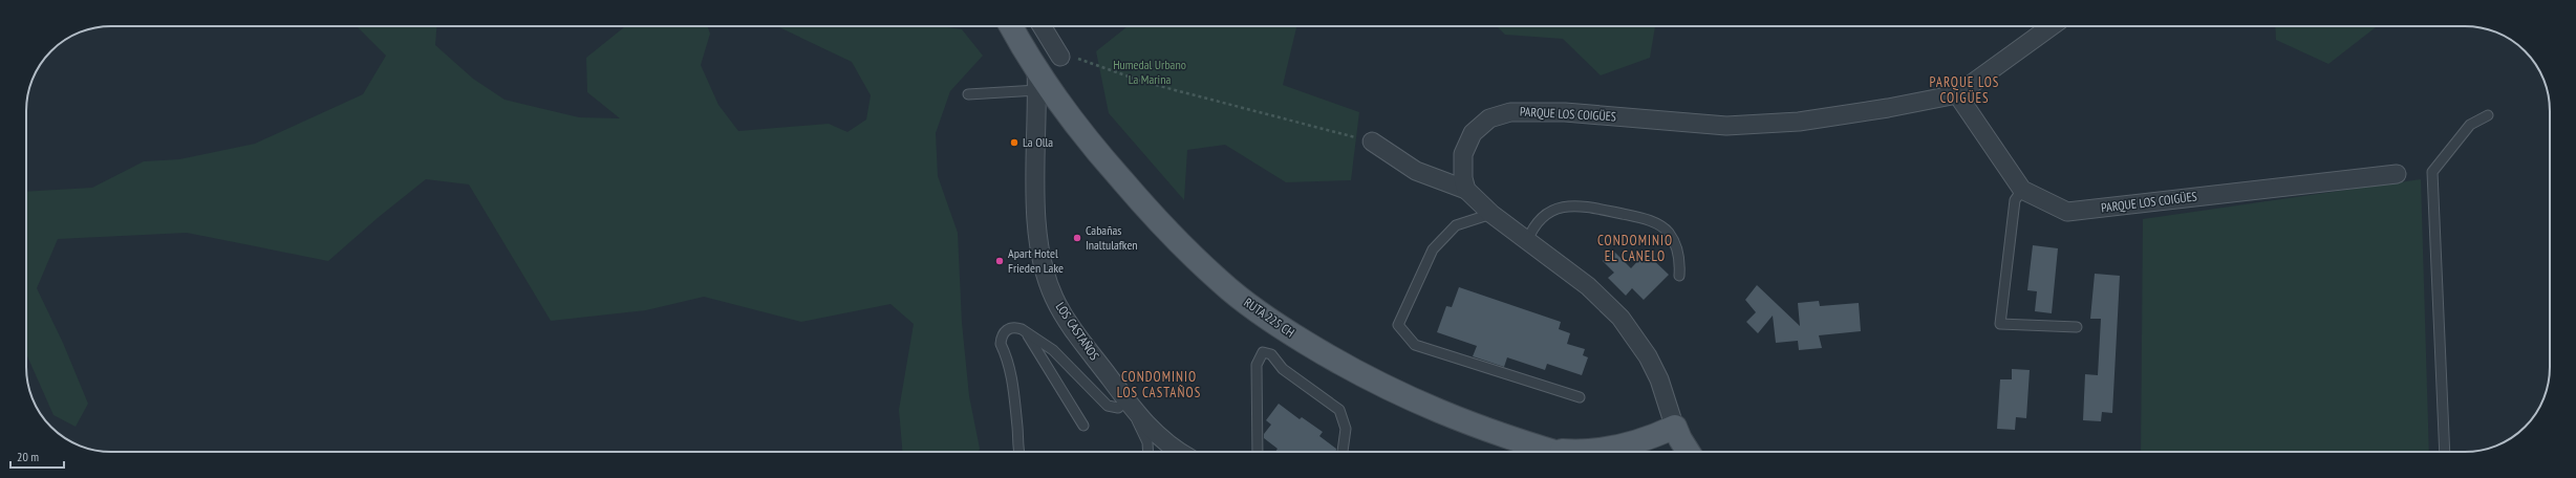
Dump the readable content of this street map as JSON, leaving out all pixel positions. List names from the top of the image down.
{
  "streets": {
    "main road": ["RUTA 225 CH"],
    "street": ["PARQUE LOS COIGÜES", "LOS CASTAÑOS"]
  },
  "crossings": [
    ["RUTA 225 CH", "LOS CASTAÑOS"]
  ],
  "districts": ["PARQUE LOS COIGÜES", "CONDOMINIO EL CANELO", "CONDOMINIO LOS CASTAÑOS"],
  "parks": ["Humedal Urbano La Marina"],
  "places": ["La Olla", "Cabañas Inaltulafken", "Apart Hotel Frieden Lake"],
  "scale_bar": "20 m"
}
